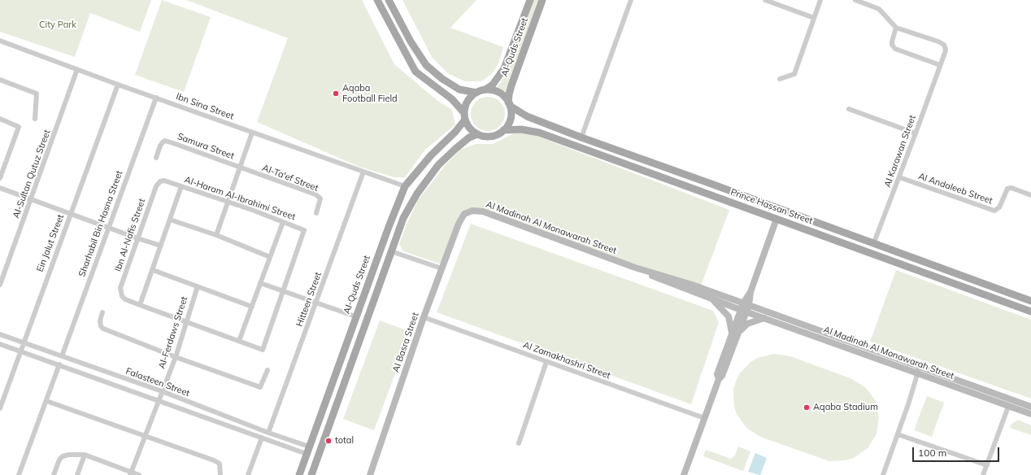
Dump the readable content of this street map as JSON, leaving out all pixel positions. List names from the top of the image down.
{
  "streets": {
    "main road": [
      "Al-Quds Street",
      "Prince Hassan Street",
      "Al Madinah Al Monawarah Street",
      "Al Basra Street"
    ],
    "street": [
      "Ibn Sina Street",
      "Samura Street",
      "Al Karawan Street",
      "Al-Sultan Qutuz Street",
      "Al-Ta'ef Street",
      "Al Andaleeb Street",
      "Al-Haram Al-Ibrahimi Street",
      "Sharhabil Bin Hasna Street",
      "Ibn Al-Nafis Street",
      "Ein Jalut Street",
      "Hitteen Street",
      "Al-Ferdaws Street",
      "Al Zamakhashri Street",
      "Falasteen Street"
    ]
  },
  "crossings": [
    ["Al-Quds Street", "Ibn Sina Street"],
    ["Al-Quds Street", "Prince Hassan Street"],
    ["Al-Quds Street", "Falasteen Street"],
    ["Ibn Sina Street", "Al-Sultan Qutuz Street"],
    ["Ibn Sina Street", "Sharhabil Bin Hasna Street"],
    ["Ibn Sina Street", "Ein Jalut Street"],
    ["Ibn Sina Street", "Hitteen Street"],
    ["Samura Street", "Al-Ta'ef Street"],
    ["Al Karawan Street", "Al Andaleeb Street"],
    ["Al Karawan Street", "Prince Hassan Street"],
    ["Al-Haram Al-Ibrahimi Street", "Ibn Al-Nafis Street"],
    ["Sharhabil Bin Hasna Street", "Falasteen Street"],
    ["Al Madinah Al Monawarah Street", "Al Basra Street"],
    ["Ein Jalut Street", "Falasteen Street"],
    ["Hitteen Street", "Falasteen Street"],
    ["Al-Ferdaws Street", "Falasteen Street"],
    ["Al Basra Street", "Al Zamakhashri Street"]
  ],
  "parks": ["City Park"],
  "places": ["Aqaba Football Field", "Aqaba Stadium", "total"],
  "scale_bar": "100 m"
}
